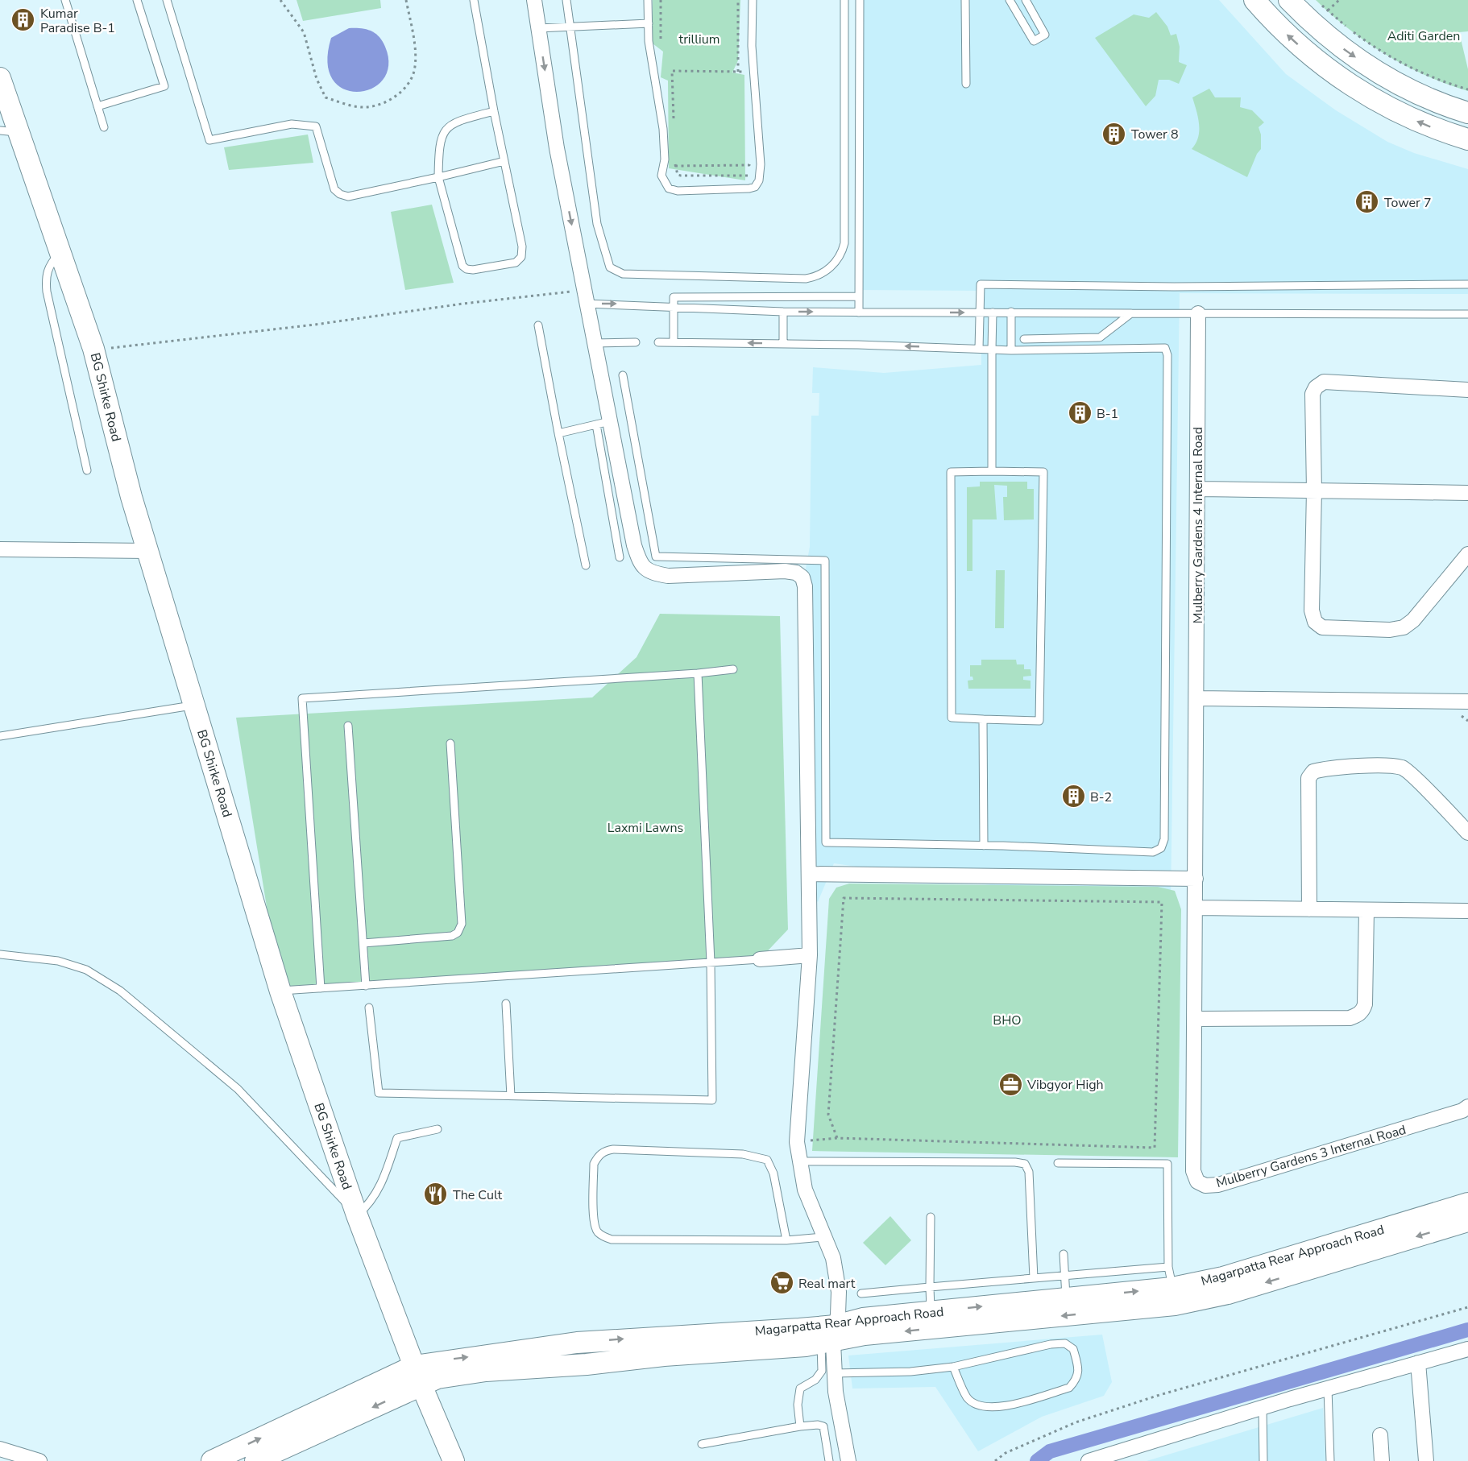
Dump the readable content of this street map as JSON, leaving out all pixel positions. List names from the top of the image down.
{
  "streets": {
    "street": [
      "BG Shirke Road",
      "Mulberry Gardens 4 Internal Road",
      "Mulberry Gardens 3 Internal Road",
      "Magarpatta Rear Approach Road"
    ]
  },
  "crossings": [
    ["BG Shirke Road", "Magarpatta Rear Approach Road"],
    ["Mulberry Gardens 4 Internal Road", "Mulberry Gardens 3 Internal Road"]
  ],
  "parks": [
    "Aditi Garden",
    "trillium",
    "Laxmi Lawns",
    "BHO"
  ],
  "places": {
    "building": [
      "Kumar Paradise B-1",
      "Tower 8",
      "Tower 7",
      "B-1",
      "B-2"
    ],
    "office": ["Vibgyor High"],
    "restaurant": ["The Cult"],
    "supermarket": ["Real mart"]
  }
}
